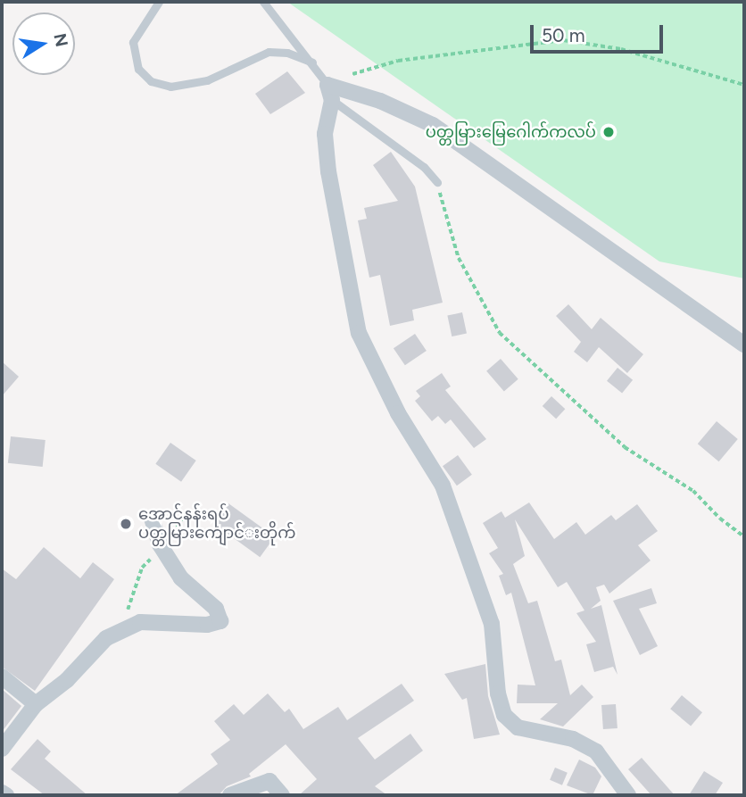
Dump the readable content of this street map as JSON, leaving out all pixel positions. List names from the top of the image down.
{
  "places": ["ပတ္တမြားမြေဂေါက်ကလပ်", "အောင်နန်းရပ် ပတ္တမြား‌ကျောင်‌းတိုက်"],
  "scale_bar": "50 m",
  "north": "right"
}
